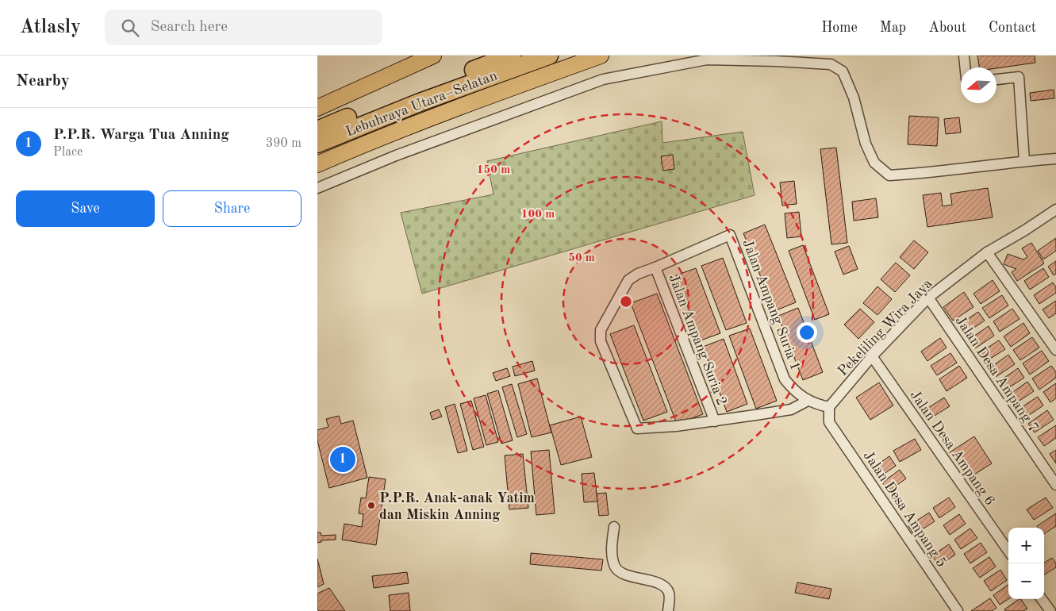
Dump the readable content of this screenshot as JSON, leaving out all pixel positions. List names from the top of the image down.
{
  "streets": {
    "highway": ["Lebuhraya Utara–Selatan"],
    "street": [
      "Jalan Ampang Suria 1",
      "Pekeliling Wira Jaya",
      "Jalan Ampang Suria 2",
      "Jalan Desa Ampang 7",
      "Jalan Desa Ampang 6",
      "Jalan Desa Ampang 5"
    ]
  },
  "crossings": [
    ["Jalan Ampang Suria 1", "Pekeliling Wira Jaya"],
    ["Jalan Ampang Suria 1", "Jalan Ampang Suria 2"],
    ["Jalan Ampang Suria 1", "Jalan Desa Ampang 5"],
    ["Pekeliling Wira Jaya", "Jalan Desa Ampang 7"],
    ["Pekeliling Wira Jaya", "Jalan Desa Ampang 6"],
    ["Pekeliling Wira Jaya", "Jalan Desa Ampang 5"]
  ],
  "places": ["P.P.R. Anak-anak Yatim dan Miskin Anning"],
  "north": "left",
  "page": {
    "header": "Atlasly",
    "search": "Search here",
    "nav": [
      "Home",
      "Map",
      "About",
      "Contact"
    ],
    "heading": "Nearby",
    "list": [
      {
        "mark": "1",
        "name": "P.P.R. Warga Tua Anning",
        "note": "Place",
        "value": "390 m"
      }
    ],
    "buttons": ["Save", "Share"],
    "pins": "1",
    "map_buttons": ["+", "−"]
  },
  "rings": ["150 m", "100 m", "50 m"]
}
